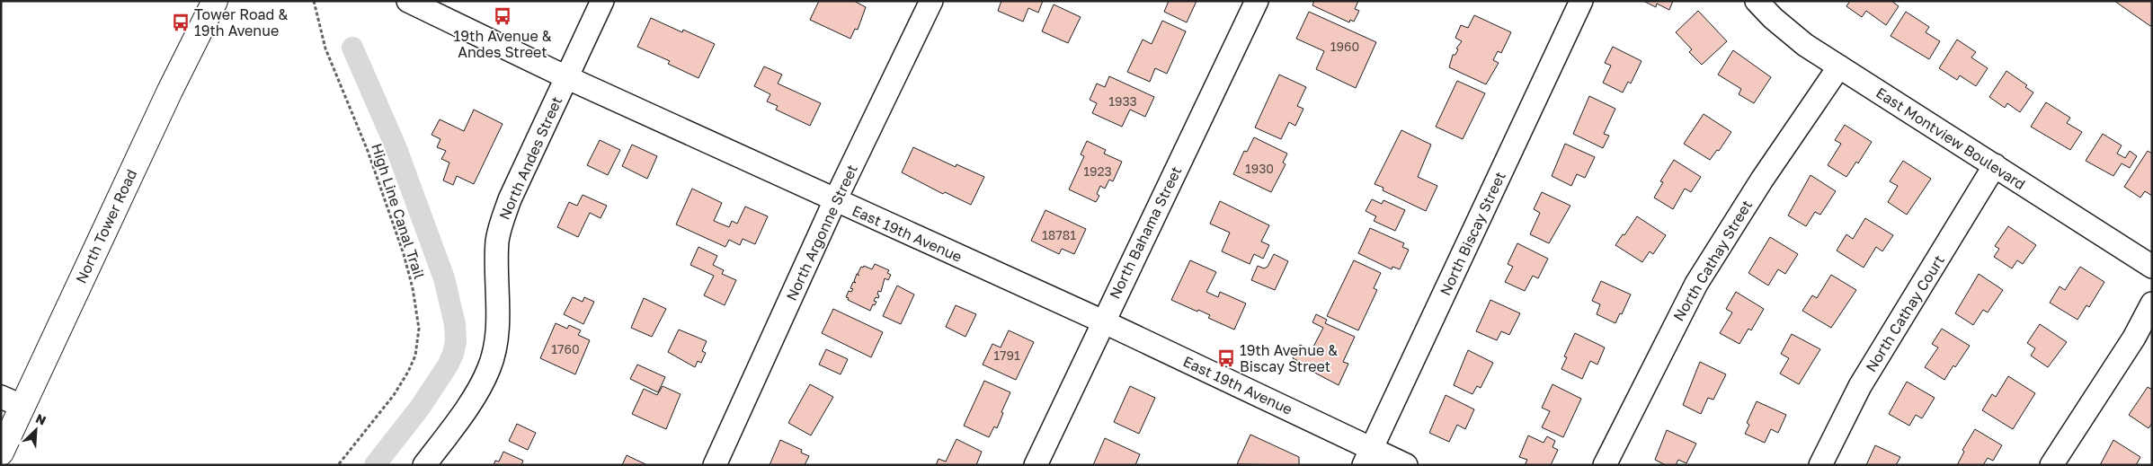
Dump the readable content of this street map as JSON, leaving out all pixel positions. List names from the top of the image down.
{
  "streets": {
    "main road": ["North Tower Road"],
    "street": [
      "East Montview Boulevard",
      "North Andes Street",
      "North Argonne Street",
      "North Bahama Street",
      "East 19th Avenue",
      "North Biscay Street",
      "North Cathay Street",
      "North Cathay Court"
    ],
    "path": ["High Line Canal Trail"]
  },
  "crossings": [
    ["East Montview Boulevard", "North Cathay Street"],
    ["East Montview Boulevard", "North Cathay Court"],
    ["North Andes Street", "East 19th Avenue"],
    ["North Argonne Street", "East 19th Avenue"],
    ["North Bahama Street", "East 19th Avenue"],
    ["East 19th Avenue", "North Biscay Street"]
  ],
  "places": {
    "bus stop": ["19th Avenue & Andes Street", "Tower Road & 19th Avenue", "19th Avenue & Biscay Street"]
  },
  "house_numbers": [
    "1960",
    "1933",
    "1930",
    "1923",
    "18781",
    "1760",
    "1791"
  ],
  "north": "top right"
}
